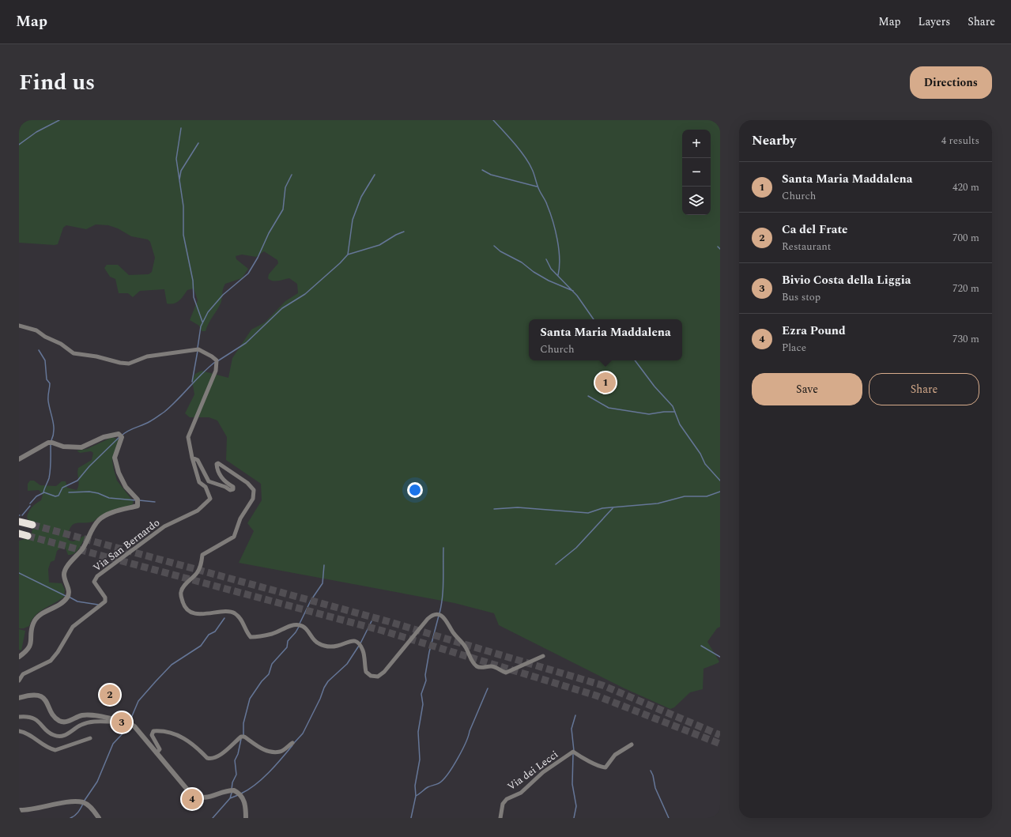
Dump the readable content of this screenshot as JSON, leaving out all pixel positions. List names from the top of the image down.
{
  "streets": {
    "street": ["Via San Bernardo", "Via dei Lecci"]
  },
  "page": {
    "header": "Map",
    "nav": ["Map", "Layers", "Share"],
    "title": "Find us",
    "buttons": [
      "Directions",
      ["Save", "Share"]
    ],
    "heading": ["Nearby", "4 results"],
    "map_buttons": ["+", "−"],
    "list": [
      {
        "mark": "1",
        "name": "Santa Maria Maddalena",
        "note": "Church",
        "value": "420 m"
      },
      {
        "mark": "2",
        "name": "Ca del Frate",
        "note": "Restaurant",
        "value": "700 m"
      },
      {
        "mark": "3",
        "name": "Bivio Costa della Liggia",
        "note": "Bus stop",
        "value": "720 m"
      },
      {
        "mark": "4",
        "name": "Ezra Pound",
        "note": "Place",
        "value": "730 m"
      }
    ],
    "popup": ["Santa Maria Maddalena", "Church"],
    "pins": [
      "1",
      "2",
      "3",
      "4"
    ]
  }
}
